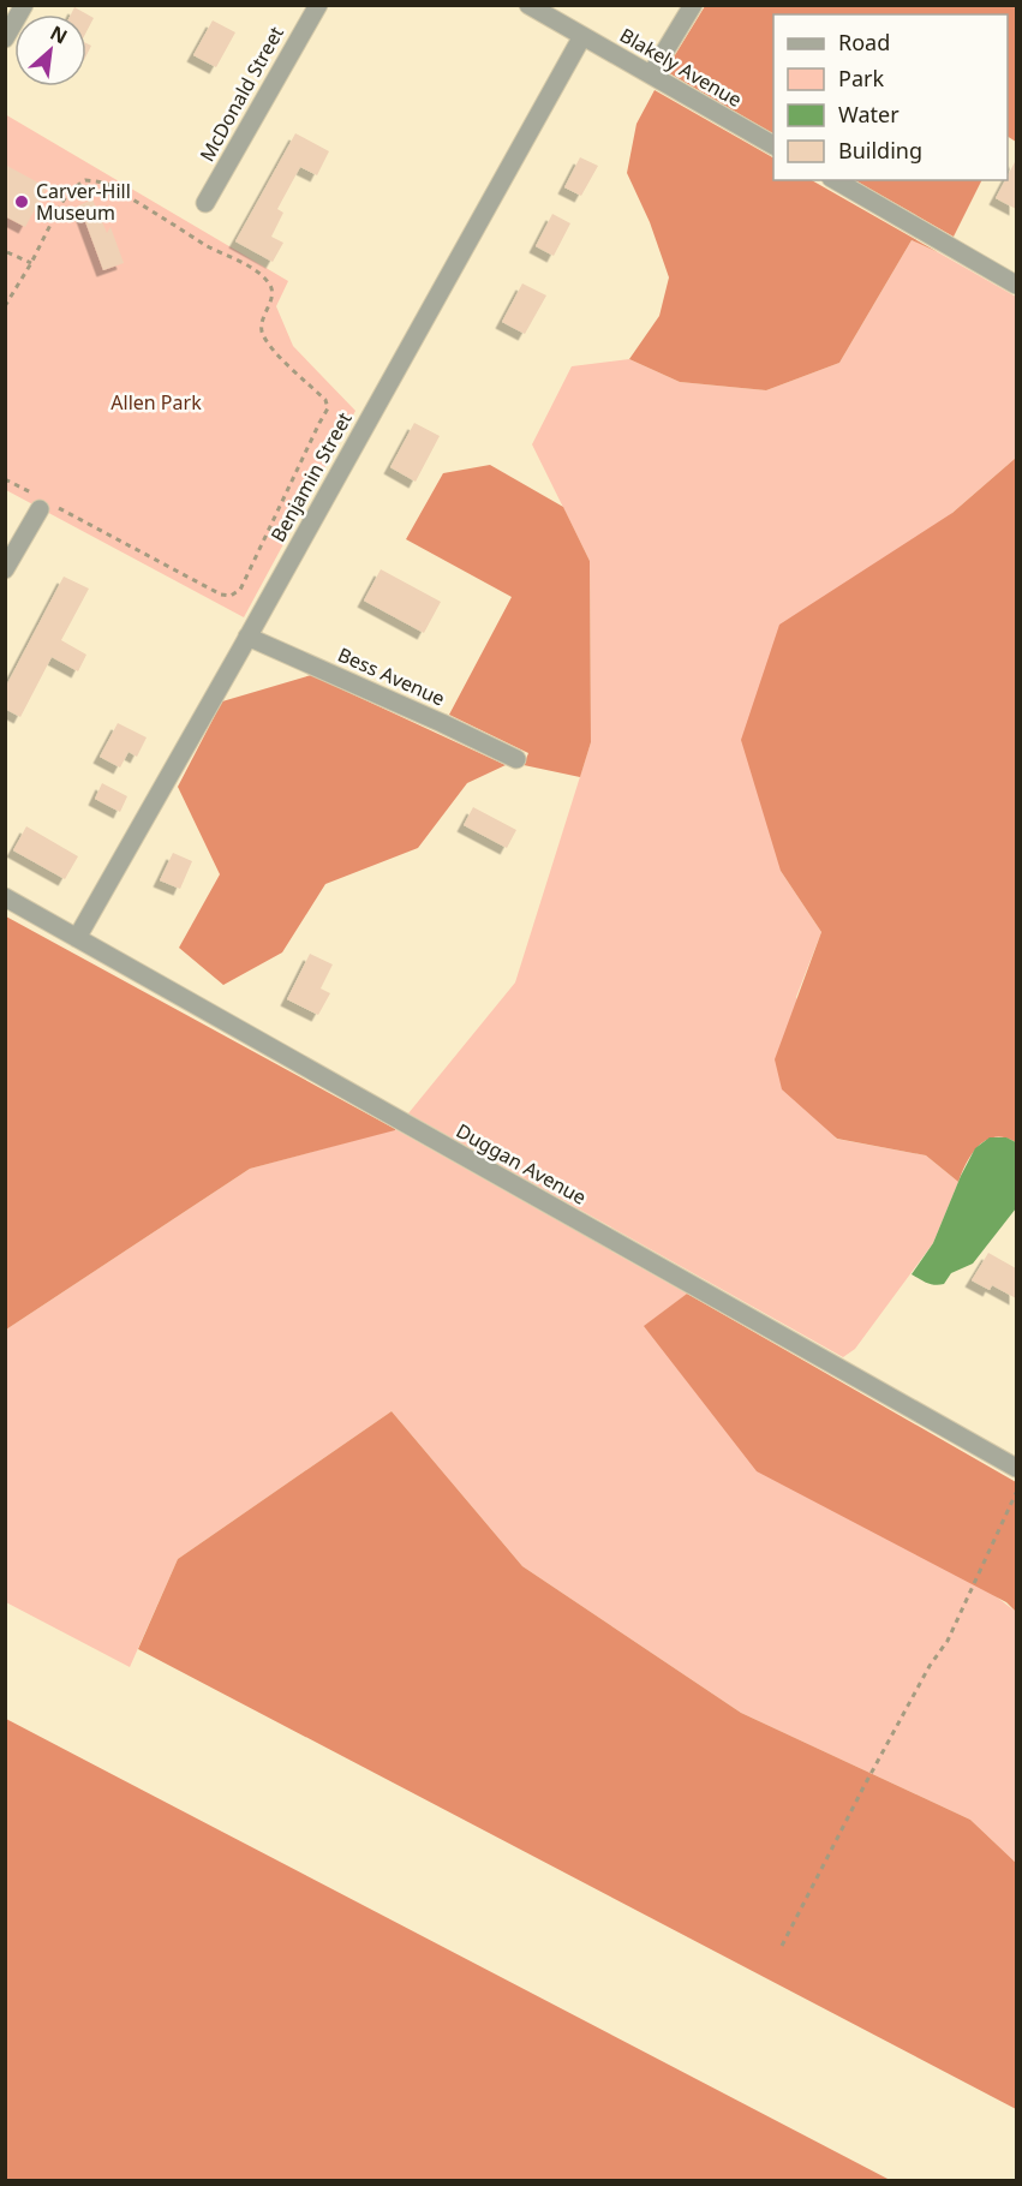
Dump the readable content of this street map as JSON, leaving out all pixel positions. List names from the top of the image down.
{
  "streets": {
    "street": [
      "Blakely Avenue",
      "McDonald Street",
      "Benjamin Street",
      "Bess Avenue",
      "Duggan Avenue"
    ]
  },
  "crossings": [
    ["Blakely Avenue", "Benjamin Street"],
    ["Benjamin Street", "Bess Avenue"],
    ["Benjamin Street", "Duggan Avenue"]
  ],
  "parks": ["Allen Park"],
  "places": ["Carver-Hill Museum"],
  "legend": [
    "Road",
    "Park",
    "Water",
    "Building"
  ],
  "north": "top right"
}
